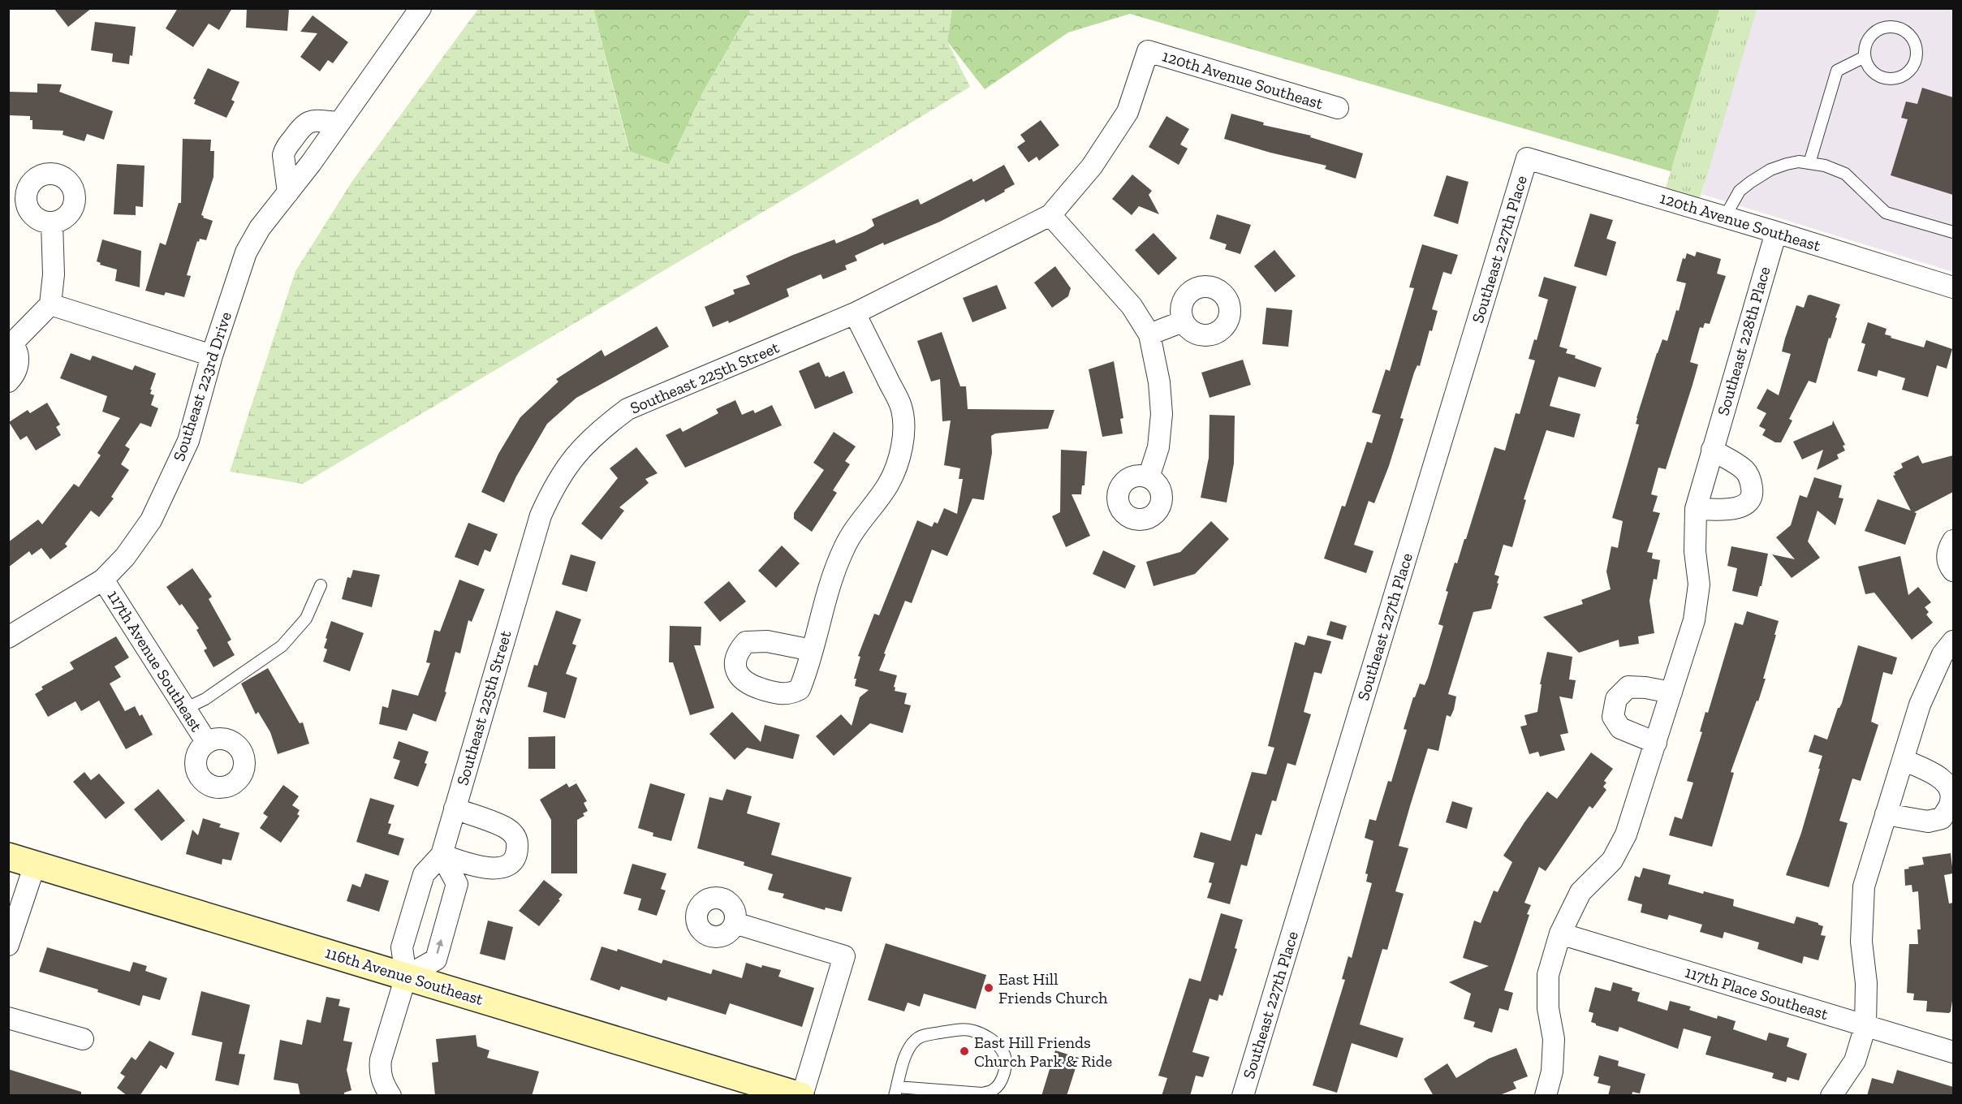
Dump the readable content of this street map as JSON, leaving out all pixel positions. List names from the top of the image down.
{
  "streets": {
    "main road": ["116th Avenue Southeast"],
    "street": [
      "120th Avenue Southeast",
      "Southeast 227th Place",
      "Southeast 228th Place",
      "Southeast 225th Street",
      "Southeast 223rd Drive",
      "117th Avenue Southeast",
      "117th Place Southeast"
    ]
  },
  "crossings": [
    ["120th Avenue Southeast", "Southeast 227th Place"],
    ["120th Avenue Southeast", "Southeast 228th Place"],
    ["120th Avenue Southeast", "Southeast 225th Street"],
    ["Southeast 228th Place", "117th Place Southeast"],
    ["Southeast 225th Street", "116th Avenue Southeast"],
    ["Southeast 223rd Drive", "117th Avenue Southeast"]
  ],
  "places": ["East Hill Friends Church", "East Hill Friends Church Park & Ride"]
}
